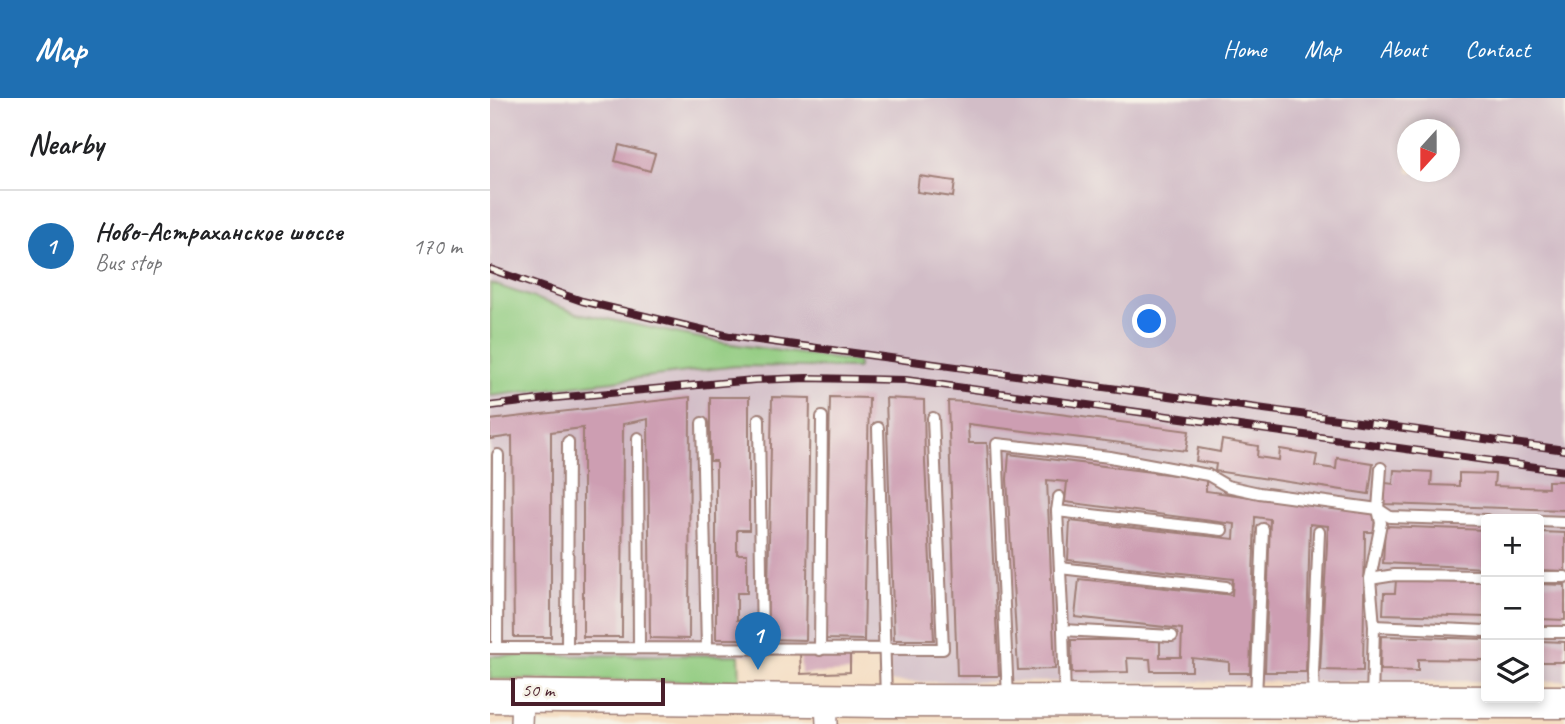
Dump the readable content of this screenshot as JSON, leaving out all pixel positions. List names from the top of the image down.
{
  "scale_bar": "50 m",
  "north": "bottom",
  "page": {
    "header": "Map",
    "nav": [
      "Home",
      "Map",
      "About",
      "Contact"
    ],
    "heading": "Nearby",
    "list": [
      {
        "mark": "1",
        "name": "Ново-Астраханское шоссе",
        "note": "Bus stop",
        "value": "170 m"
      }
    ],
    "map_buttons": ["+", "−"],
    "pins": "1",
    "scale": "50 m"
  }
}
